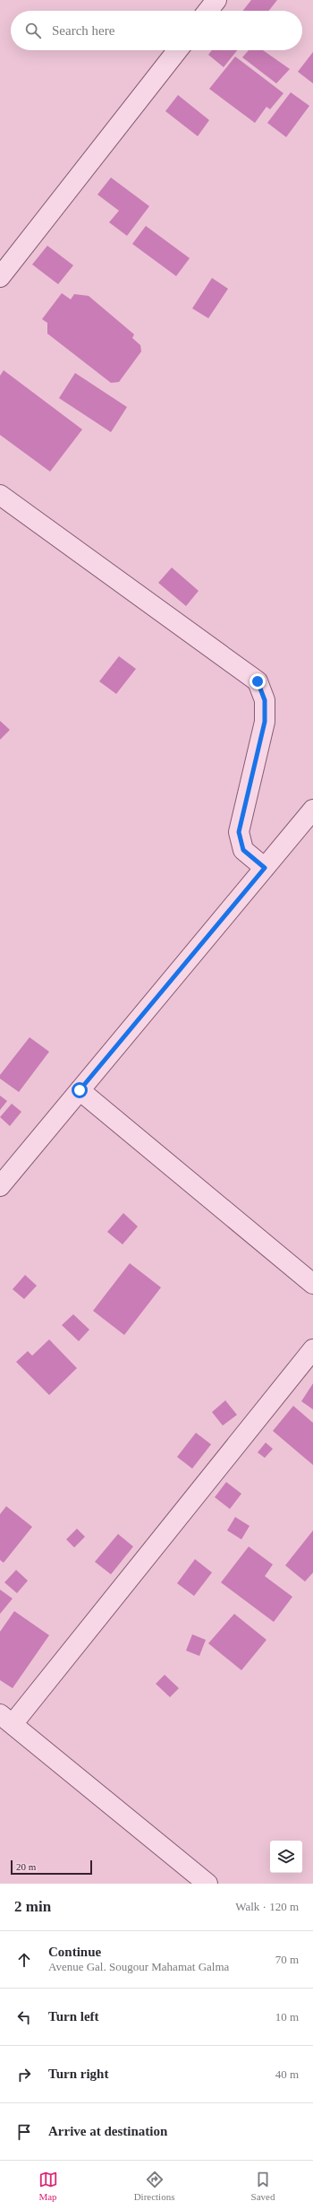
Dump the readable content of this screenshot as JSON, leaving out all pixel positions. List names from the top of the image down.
{
  "scale_bar": "20 m",
  "page": {
    "search": "Search here",
    "scale": "20 m",
    "heading": ["2 min", "Walk · 120 m"],
    "list": [
      ["Continue", "Avenue Gal. Sougour Mahamat Galma", "70 m"],
      ["Turn left", "10 m"],
      ["Turn right", "40 m"],
      "Arrive at destination"
    ],
    "nav": ["Map", "Directions", "Saved"]
  }
}
